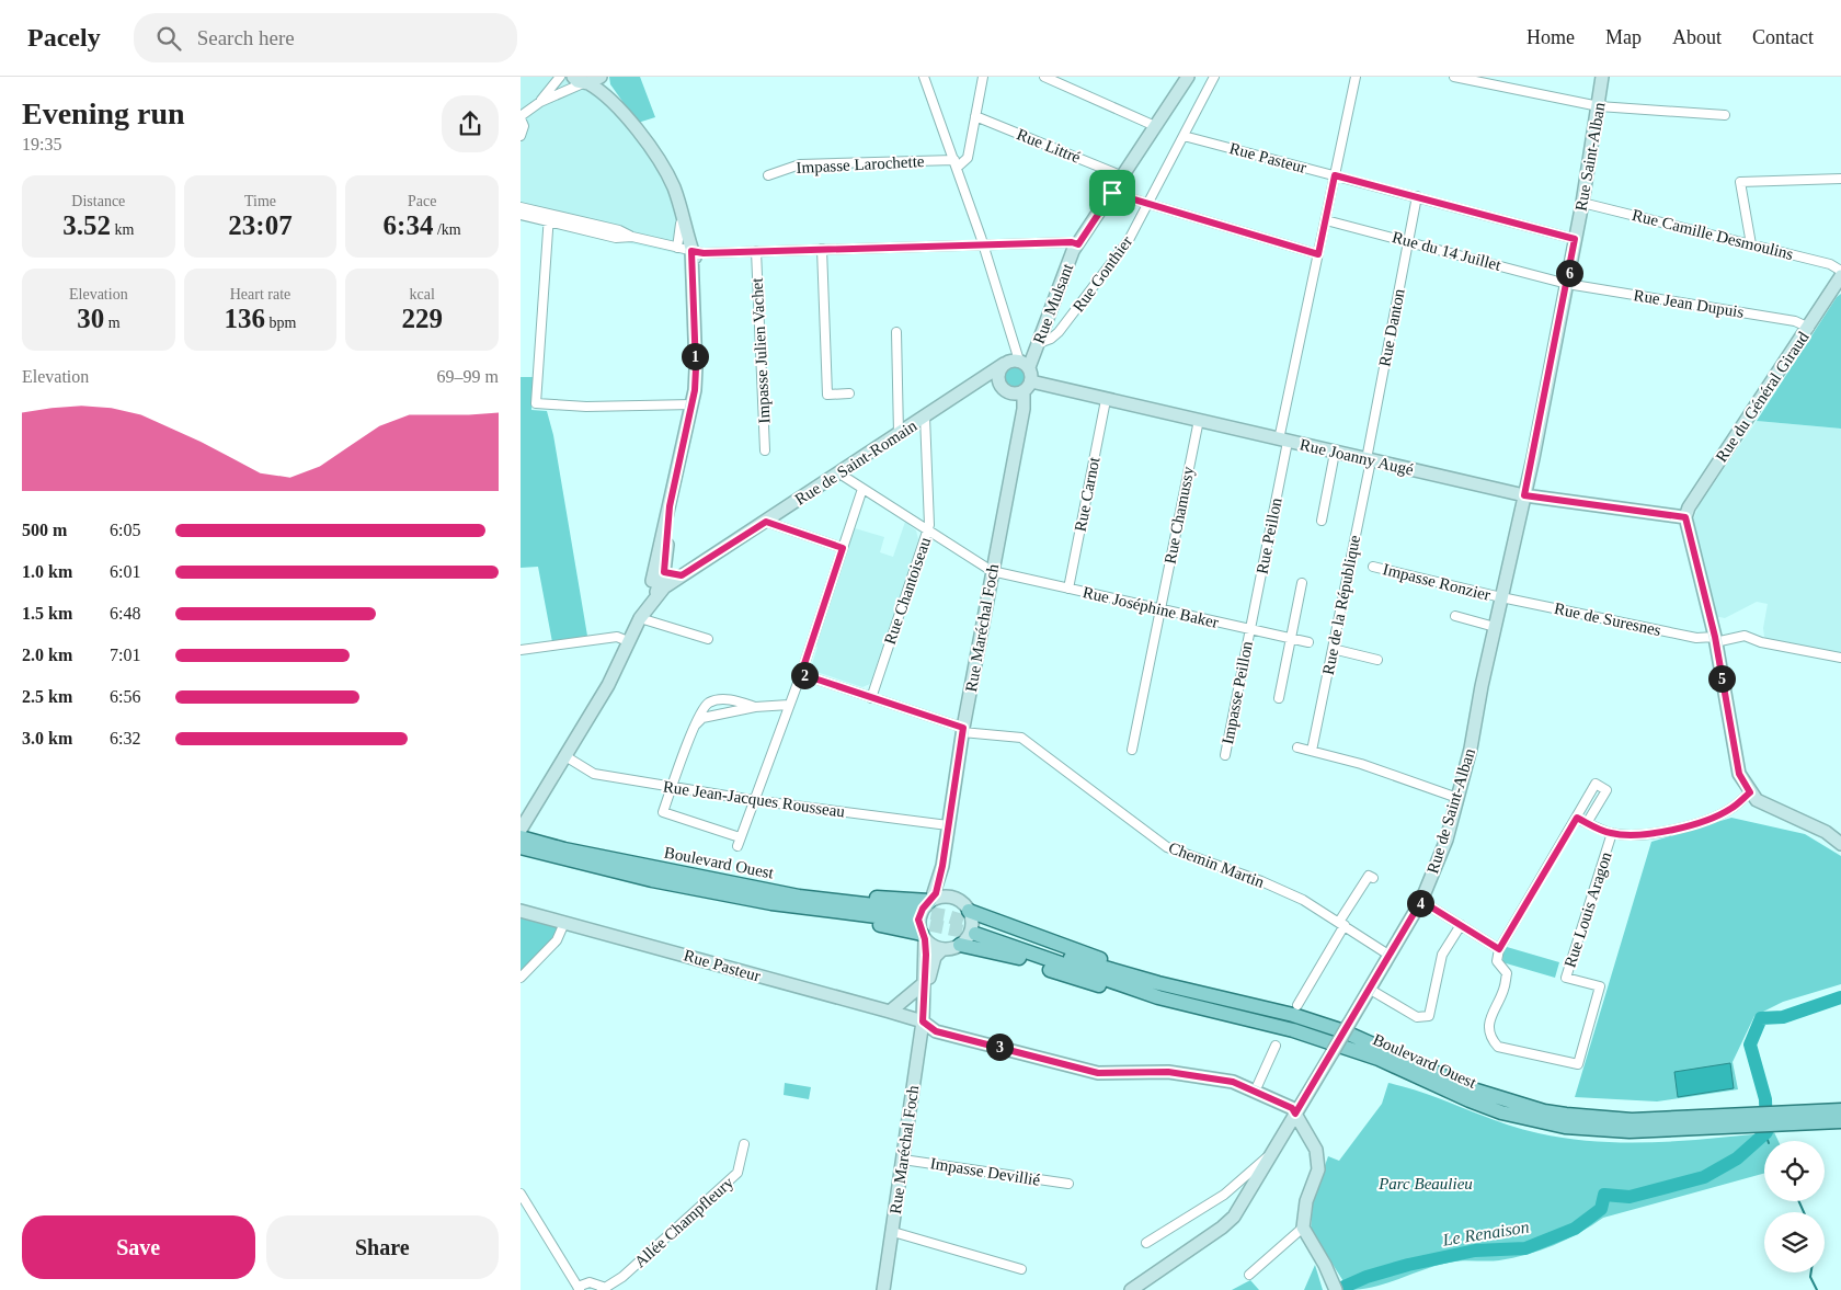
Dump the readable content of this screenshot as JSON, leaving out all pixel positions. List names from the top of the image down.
{
  "streets": {
    "main road": ["Boulevard Ouest"],
    "street": [
      "Rue Littré",
      "Rue Saint-Alban",
      "Rue Pasteur",
      "Impasse Larochette",
      "Rue Camille Desmoulins",
      "Rue du 14 Juillet",
      "Rue Gonthier",
      "Rue Mulsant",
      "Rue Jean Dupuis",
      "Rue Danton",
      "Impasse Julien Vachet",
      "Rue du Général Giraud",
      "Rue Joanny Augé",
      "Rue de Saint-Romain",
      "Rue Carnot",
      "Rue Chamussy",
      "Rue Peillon",
      "Impasse Ronzier",
      "Rue Chantoiseau",
      "Rue de la République",
      "Rue Joséphine Baker",
      "Rue de Suresnes",
      "Rue Maréchal Foch",
      "Impasse Peillon",
      "Rue Jean-Jacques Rousseau",
      "Rue de Saint-Alban",
      "Chemin Martin",
      "Rue Louis Aragon",
      "Impasse Devillié",
      "Allée Champfleury"
    ]
  },
  "crossings": [
    ["Rue Littré", "Rue Mulsant"],
    ["Rue Saint-Alban", "Rue Pasteur"],
    ["Rue Saint-Alban", "Rue Camille Desmoulins"],
    ["Rue Saint-Alban", "Rue du 14 Juillet"],
    ["Rue Saint-Alban", "Rue Jean Dupuis"],
    ["Rue Saint-Alban", "Rue Joanny Augé"],
    ["Rue Saint-Alban", "Rue de Saint-Alban"],
    ["Rue Pasteur", "Rue Gonthier"],
    ["Rue Pasteur", "Rue Danton"],
    ["Rue Pasteur", "Rue Maréchal Foch"],
    ["Rue Pasteur", "Rue de Saint-Alban"],
    ["Rue du 14 Juillet", "Rue Jean Dupuis"],
    ["Rue du 14 Juillet", "Rue Danton"],
    ["Rue Gonthier", "Rue Mulsant"],
    ["Rue Mulsant", "Rue Joanny Augé"],
    ["Rue Mulsant", "Rue de Saint-Romain"],
    ["Rue Mulsant", "Rue Maréchal Foch"],
    ["Rue Jean Dupuis", "Rue du Général Giraud"],
    ["Rue Danton", "Rue Joanny Augé"],
    ["Rue Danton", "Rue de la République"],
    ["Rue du Général Giraud", "Rue Joanny Augé"],
    ["Rue Joanny Augé", "Rue de Saint-Romain"],
    ["Rue Joanny Augé", "Rue Carnot"],
    ["Rue Joanny Augé", "Rue Chamussy"],
    ["Rue Joanny Augé", "Rue Peillon"],
    ["Rue Joanny Augé", "Rue de la République"],
    ["Rue Joanny Augé", "Rue Maréchal Foch"],
    ["Rue Joanny Augé", "Rue de Saint-Alban"],
    ["Rue de Saint-Romain", "Rue Chantoiseau"],
    ["Rue de Saint-Romain", "Rue Joséphine Baker"],
    ["Rue de Saint-Romain", "Rue Maréchal Foch"],
    ["Rue de Saint-Romain", "Rue Jean-Jacques Rousseau"],
    ["Rue de Saint-Romain", "Boulevard Ouest"],
    ["Rue Carnot", "Rue Joséphine Baker"],
    ["Rue Chamussy", "Rue Joséphine Baker"],
    ["Rue Peillon", "Rue Joséphine Baker"],
    ["Rue Peillon", "Impasse Peillon"],
    ["Impasse Ronzier", "Rue de Suresnes"],
    ["Impasse Ronzier", "Rue de Saint-Alban"],
    ["Rue Chantoiseau", "Rue Joséphine Baker"],
    ["Rue Chantoiseau", "Chemin Martin"],
    ["Rue Joséphine Baker", "Rue Maréchal Foch"],
    ["Rue Joséphine Baker", "Impasse Peillon"],
    ["Rue de Suresnes", "Rue de Saint-Alban"],
    ["Rue Maréchal Foch", "Rue Jean-Jacques Rousseau"],
    ["Rue Maréchal Foch", "Chemin Martin"],
    ["Rue Maréchal Foch", "Impasse Devillié"],
    ["Rue de Saint-Alban", "Chemin Martin"]
  ],
  "water": ["Le Renaison"],
  "parks": ["Parc Beaulieu"],
  "page": {
    "header": "Pacely",
    "search": "Search here",
    "nav": [
      "Home",
      "Map",
      "About",
      "Contact"
    ],
    "heading": ["Evening run", "19:35"],
    "stats": [
      ["Distance", "3.52 km"],
      ["Time", "23:07"],
      ["Pace", "6:34 /km"],
      ["Elevation", "30 m"],
      ["Heart rate", "136 bpm"],
      ["kcal", "229"]
    ],
    "pins": [
      "6",
      "1",
      "2",
      "5",
      "4",
      "3"
    ],
    "chart": ["Elevation", "69–99 m"],
    "list": [
      {
        "name": "500 m",
        "note": "6:05"
      },
      {
        "name": "1.0 km",
        "note": "6:01"
      },
      {
        "name": "1.5 km",
        "note": "6:48"
      },
      {
        "name": "2.0 km",
        "note": "7:01"
      },
      {
        "name": "2.5 km",
        "note": "6:56"
      },
      {
        "name": "3.0 km",
        "note": "6:32"
      }
    ],
    "buttons": ["Save", "Share"]
  }
}
